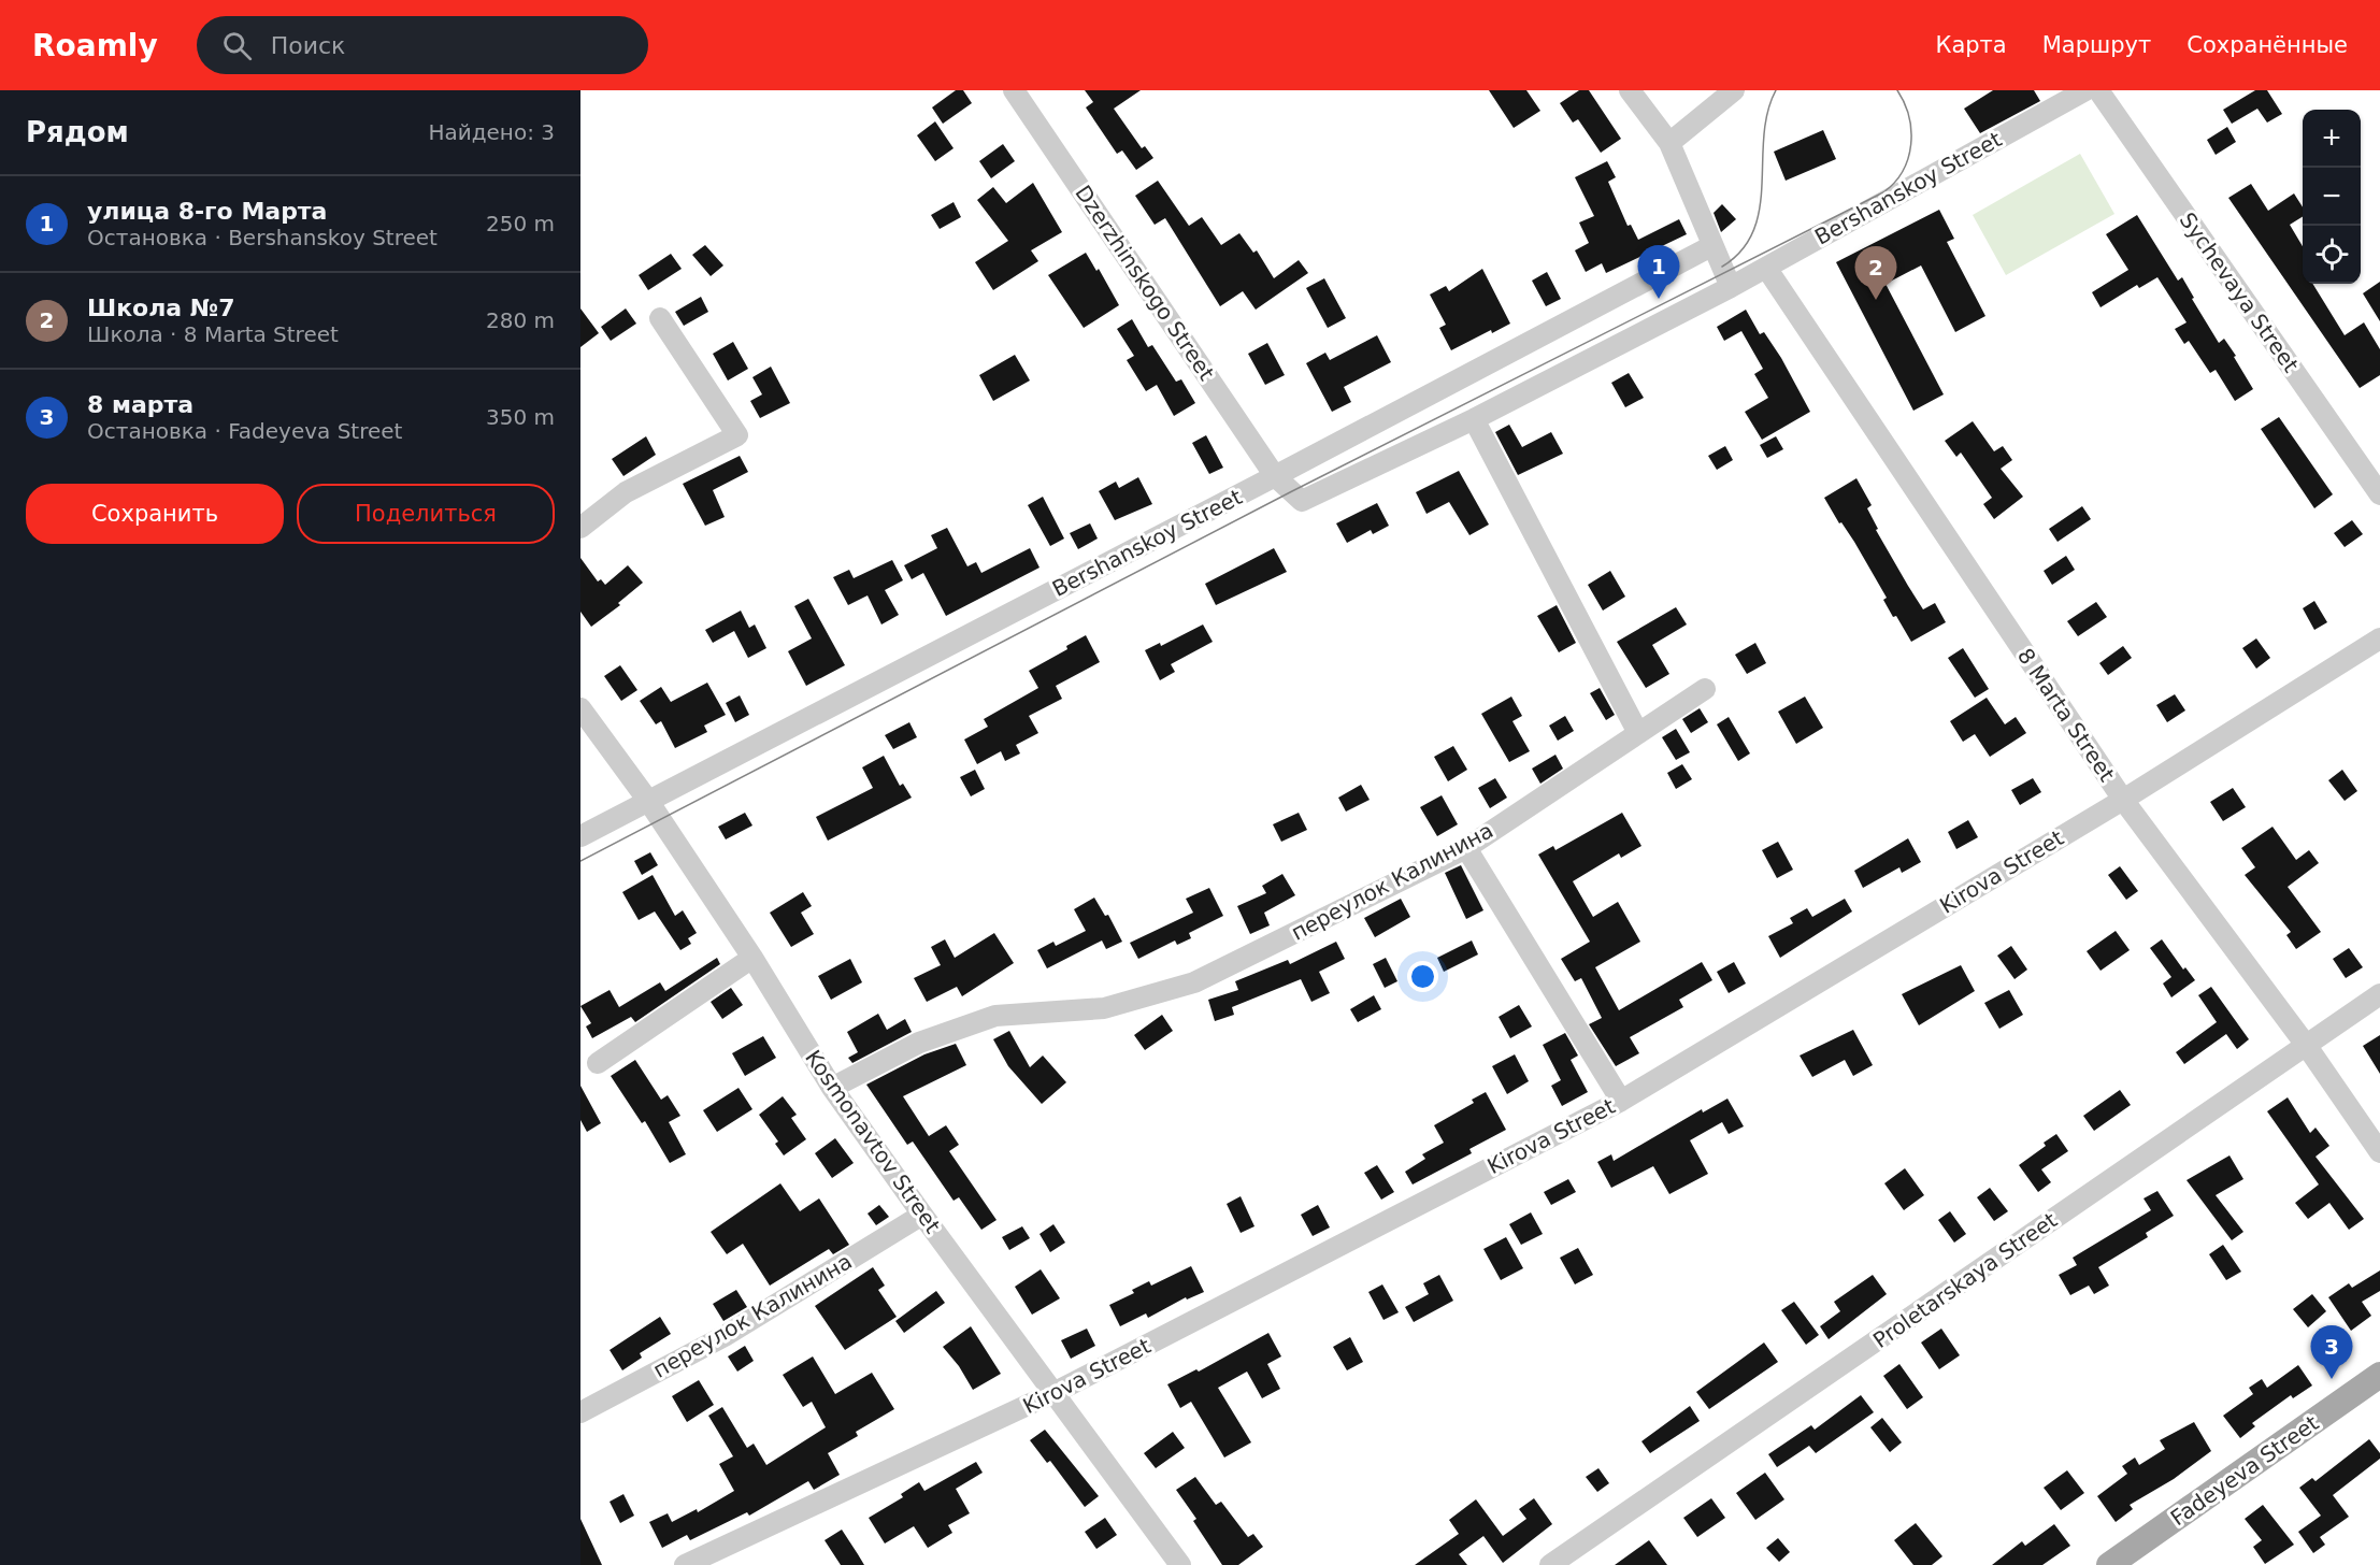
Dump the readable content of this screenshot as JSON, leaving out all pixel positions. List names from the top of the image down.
{
  "streets": {
    "main road": ["Fadeyeva Street"],
    "street": [
      "Bershanskoy Street",
      "Dzerzhinskogo Street",
      "Sychevaya Street",
      "8 Marta Street",
      "Kirova Street",
      "переулок Калинина",
      "Kosmonavtov Street",
      "Proletarskaya Street"
    ]
  },
  "crossings": [
    ["Bershanskoy Street", "Dzerzhinskogo Street"],
    ["Bershanskoy Street", "8 Marta Street"],
    ["Bershanskoy Street", "Kosmonavtov Street"],
    ["8 Marta Street", "Kirova Street"],
    ["8 Marta Street", "Proletarskaya Street"],
    ["Kirova Street", "Kosmonavtov Street"],
    ["переулок Калинина", "Kosmonavtov Street"]
  ],
  "page": {
    "header": "Roamly",
    "search": "Поиск",
    "nav": ["Карта", "Маршрут", "Сохранённые"],
    "heading": ["Рядом", "Найдено: 3"],
    "map_buttons": ["+", "−"],
    "list": [
      {
        "mark": "1",
        "name": "улица 8-го Марта",
        "note": "Остановка · Bershanskoy Street",
        "value": "250 m"
      },
      {
        "mark": "2",
        "name": "Школа №7",
        "note": "Школа · 8 Marta Street",
        "value": "280 m"
      },
      {
        "mark": "3",
        "name": "8 марта",
        "note": "Остановка · Fadeyeva Street",
        "value": "350 m"
      }
    ],
    "pins": ["1", "2", "3"],
    "buttons": ["Сохранить", "Поделиться"]
  }
}
